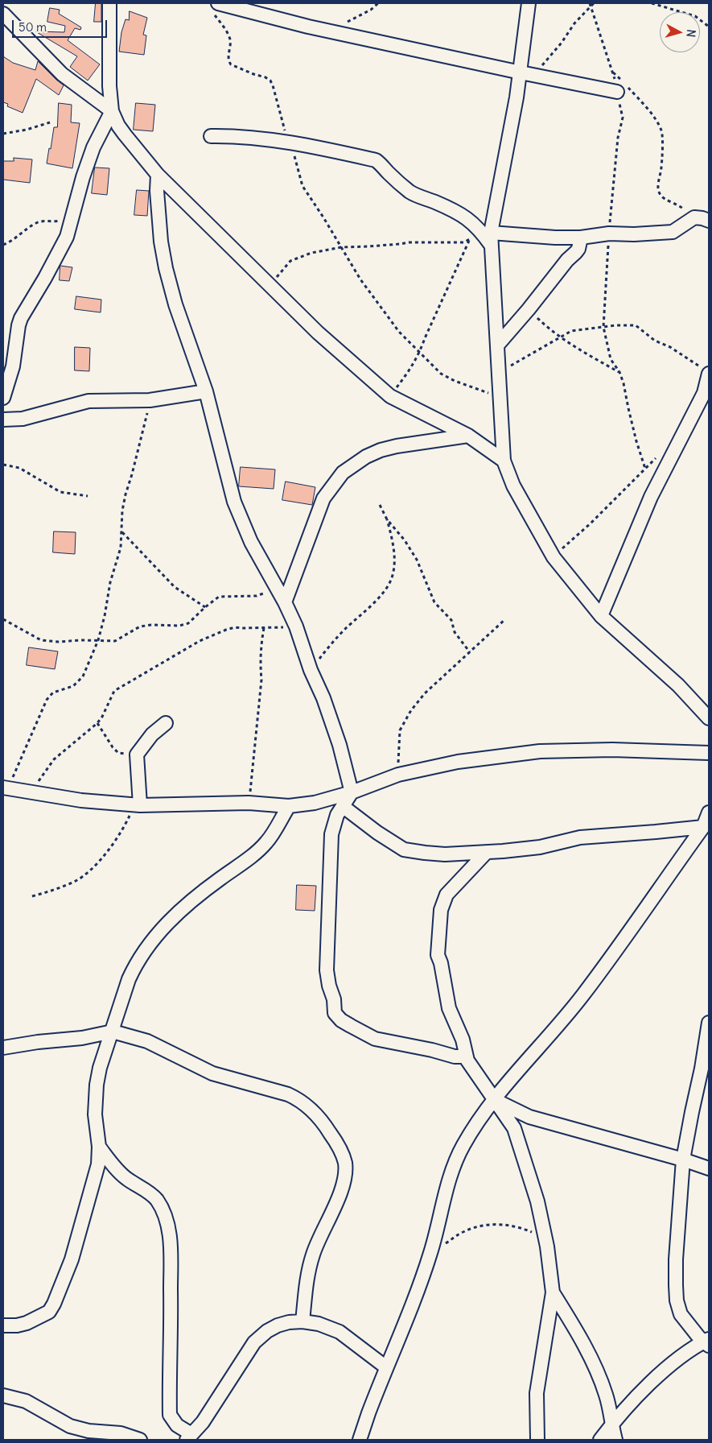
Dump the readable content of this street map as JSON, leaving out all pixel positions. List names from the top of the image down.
{
  "scale_bar": "50 m",
  "north": "right"
}
